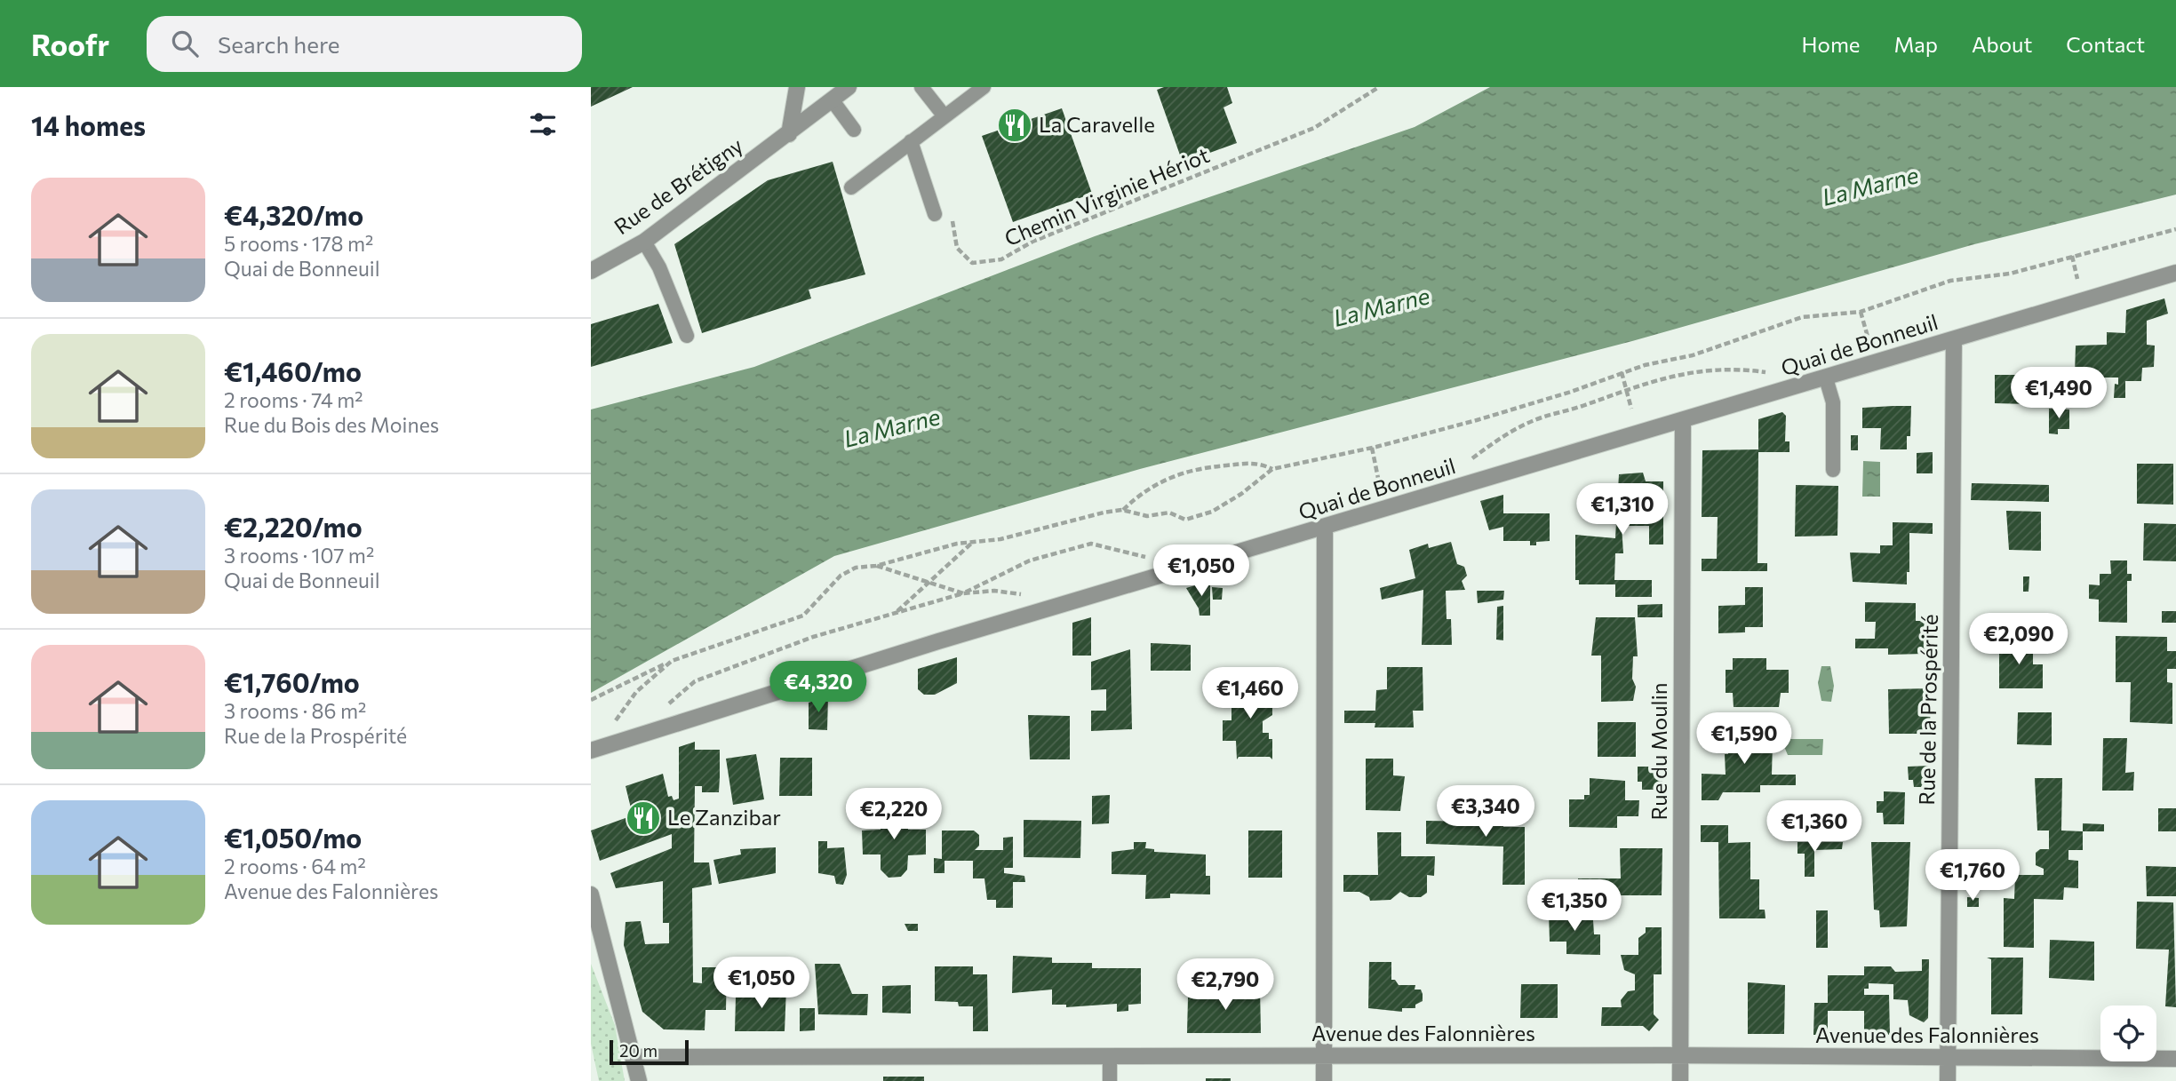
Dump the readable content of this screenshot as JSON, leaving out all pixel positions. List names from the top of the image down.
{
  "streets": {
    "street": [
      "Rue de Brétigny",
      "Quai de Bonneuil",
      "Rue de la Prospérité",
      "Rue du Moulin",
      "Avenue des Falonnières"
    ],
    "path": ["Chemin Virginie Hériot"]
  },
  "crossings": [
    ["Quai de Bonneuil", "Rue de la Prospérité"],
    ["Quai de Bonneuil", "Rue du Moulin"],
    ["Rue de la Prospérité", "Avenue des Falonnières"],
    ["Rue du Moulin", "Avenue des Falonnières"]
  ],
  "water": ["La Marne"],
  "places": {
    "restaurant": ["La Caravelle", "Le Zanzibar"]
  },
  "scale_bar": "20 m",
  "page": {
    "header": "Roofr",
    "search": "Search here",
    "nav": [
      "Home",
      "Map",
      "About",
      "Contact"
    ],
    "heading": "14 homes",
    "list": [
      {
        "name": "€4,320/mo",
        "note": "5 rooms · 178 m² · Quai de Bonneuil"
      },
      {
        "name": "€1,460/mo",
        "note": "2 rooms · 74 m² · Rue du Bois des Moines"
      },
      {
        "name": "€2,220/mo",
        "note": "3 rooms · 107 m² · Quai de Bonneuil"
      },
      {
        "name": "€1,760/mo",
        "note": "3 rooms · 86 m² · Rue de la Prospérité"
      },
      {
        "name": "€1,050/mo",
        "note": "2 rooms · 64 m² · Avenue des Falonnières"
      }
    ],
    "price": [
      "€1,490",
      "€1,310",
      "€1,050",
      "€2,090",
      "€4,320",
      "€1,460",
      "€1,590",
      "€3,340",
      "€2,220",
      "€1,360",
      "€1,760",
      "€1,350",
      "€1,050",
      "€2,790"
    ],
    "scale": "20 m"
  }
}
